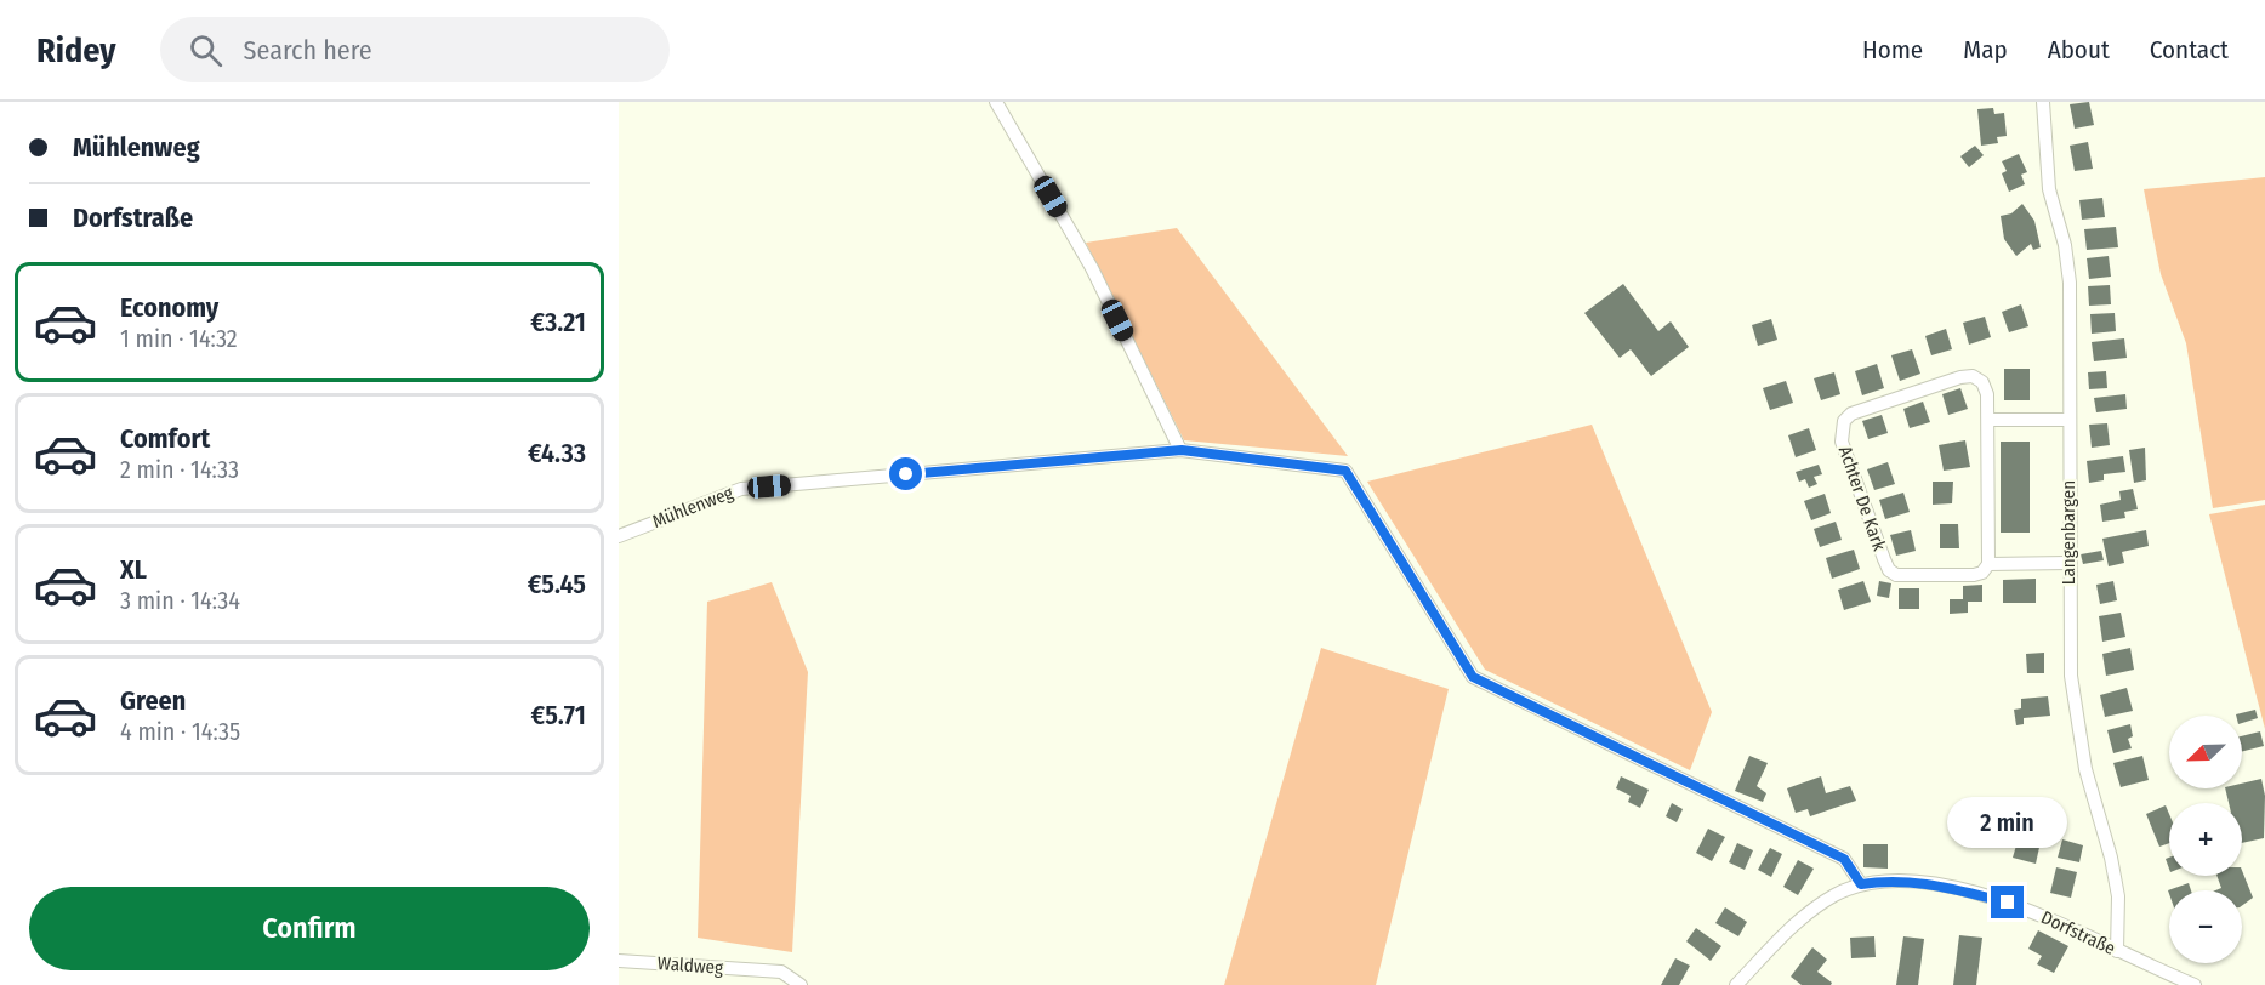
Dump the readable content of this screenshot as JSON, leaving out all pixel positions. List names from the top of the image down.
{
  "streets": {
    "street": [
      "Achter De Kark",
      "Mühlenweg",
      "Langenbargen",
      "Dorfstraße",
      "Waldweg"
    ]
  },
  "crossings": [
    ["Achter De Kark", "Langenbargen"],
    ["Mühlenweg", "Dorfstraße"],
    ["Langenbargen", "Dorfstraße"]
  ],
  "north": "bottom left",
  "page": {
    "header": "Ridey",
    "search": "Search here",
    "nav": [
      "Home",
      "Map",
      "About",
      "Contact"
    ],
    "banner": ["Mühlenweg", "Dorfstraße"],
    "list": [
      {
        "name": "Economy",
        "note": "1 min · 14:32",
        "value": "€3.21"
      },
      {
        "name": "Comfort",
        "note": "2 min · 14:33",
        "value": "€4.33"
      },
      {
        "name": "XL",
        "note": "3 min · 14:34",
        "value": "€5.45"
      },
      {
        "name": "Green",
        "note": "4 min · 14:35",
        "value": "€5.71"
      }
    ],
    "map_buttons": ["+", "−"],
    "bubble": "2 min",
    "buttons": "Confirm"
  }
}
